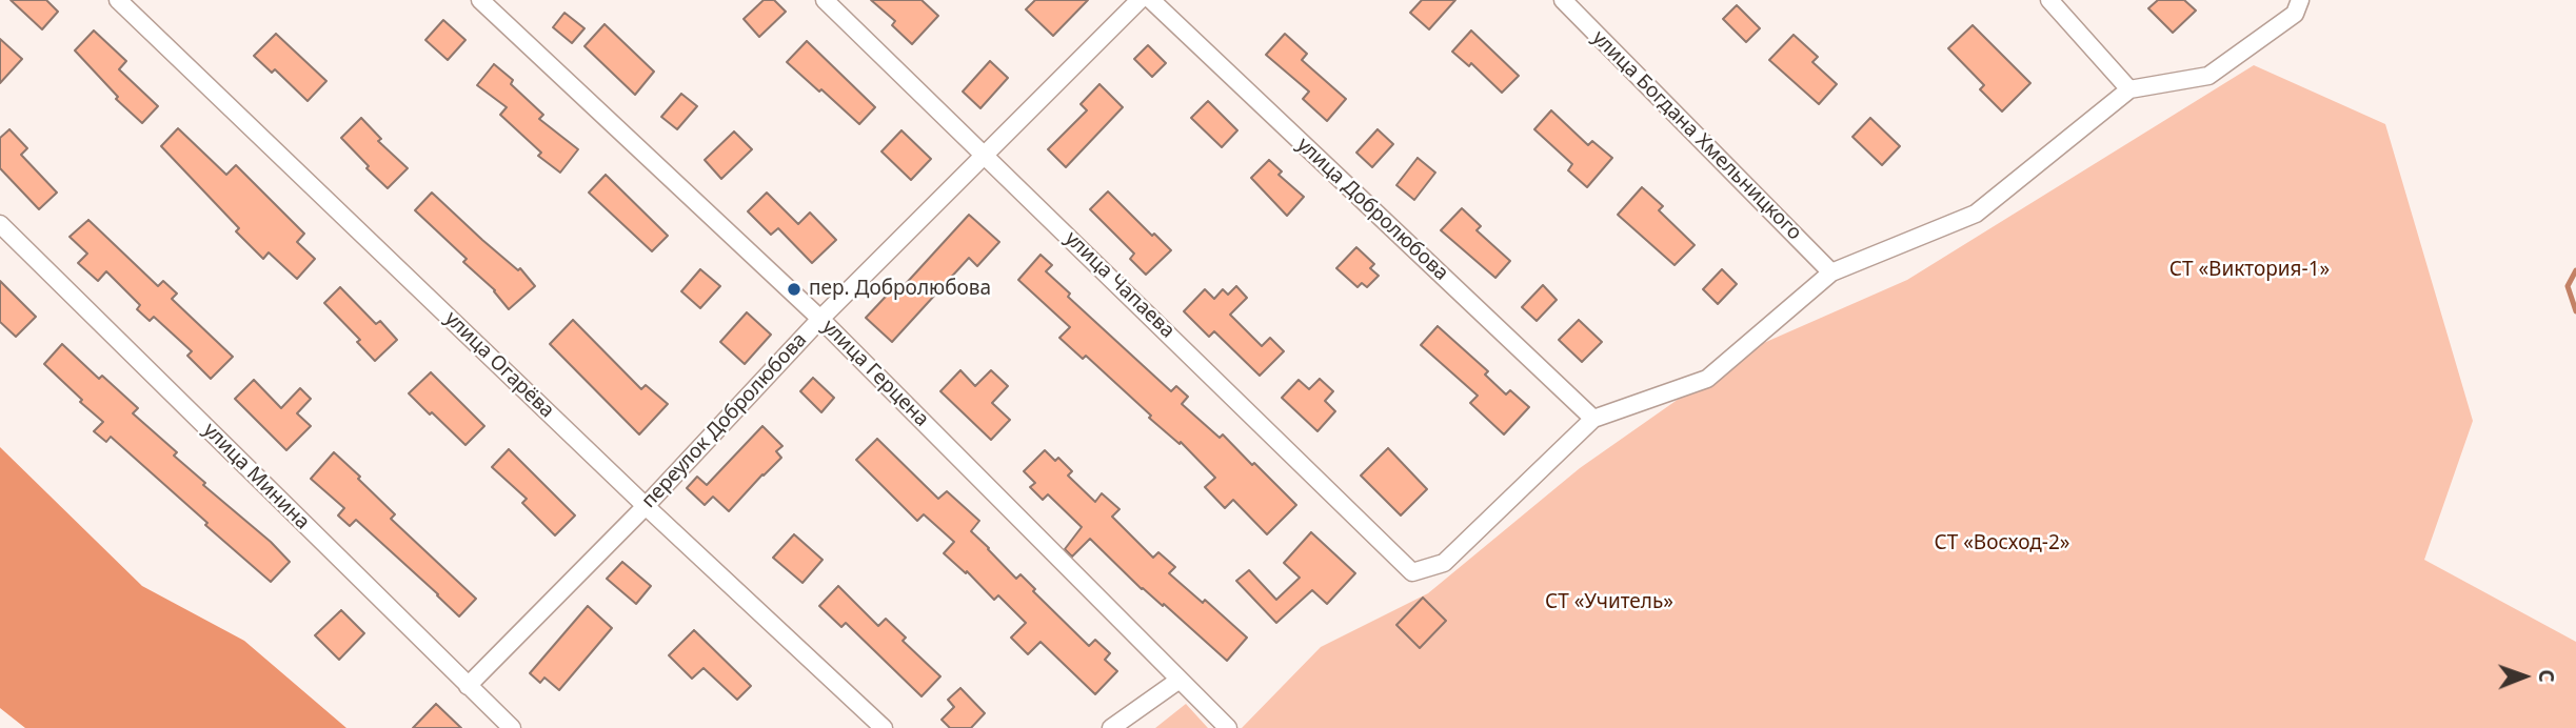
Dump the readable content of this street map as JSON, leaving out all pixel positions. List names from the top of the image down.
{
  "streets": {
    "street": [
      "улица Богдана Хмельницкого",
      "улица Добролюбова",
      "улица Чапаева",
      "улица Огарёва",
      "улица Герцена",
      "переулок Добролюбова",
      "улица Минина"
    ]
  },
  "crossings": [
    ["улица Добролюбова", "улица Чапаева"],
    ["улица Чапаева", "переулок Добролюбова"],
    ["улица Огарёва", "переулок Добролюбова"],
    ["улица Герцена", "переулок Добролюбова"],
    ["переулок Добролюбова", "улица Минина"]
  ],
  "parks": ["СТ «Виктория-1»", "СТ «Восход-2»", "СТ «Учитель»"],
  "places": ["пер. Добролюбова"],
  "north": "right"
}
